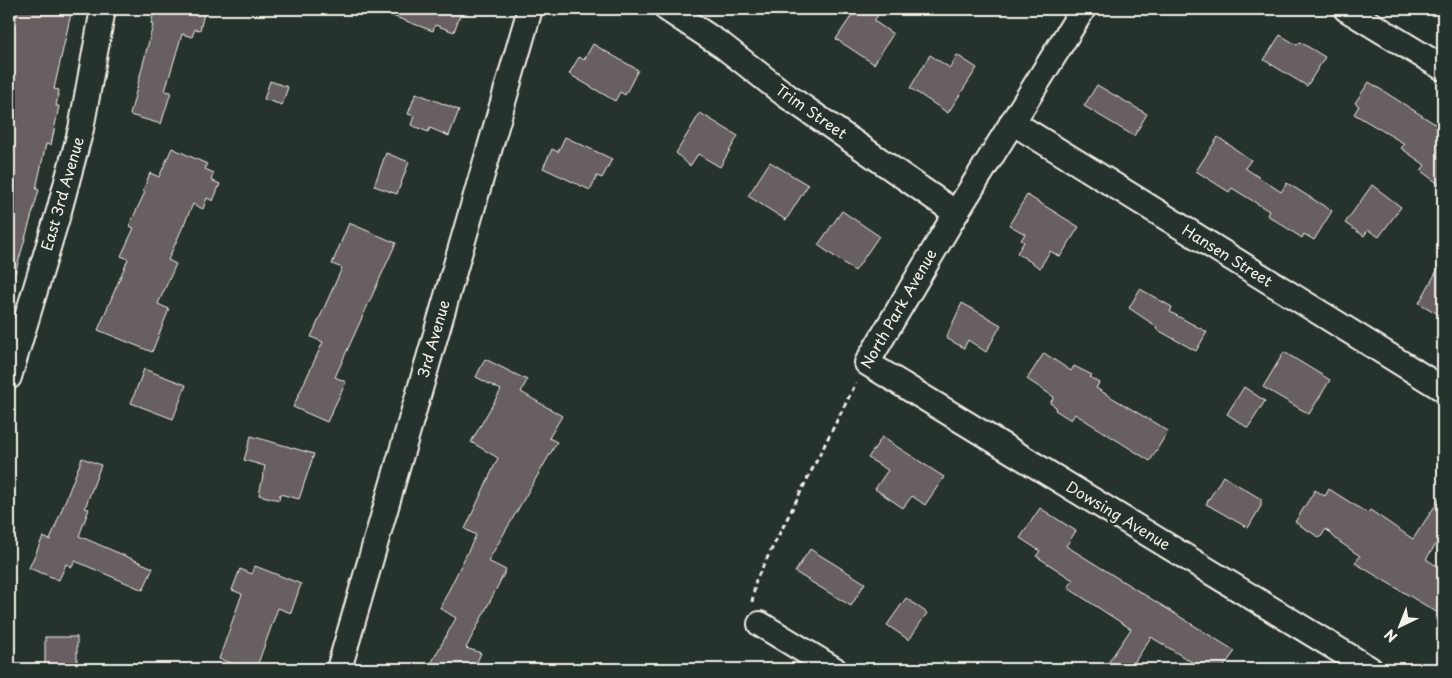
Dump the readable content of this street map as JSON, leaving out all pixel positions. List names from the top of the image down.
{
  "streets": {
    "street": [
      "Trim Street",
      "East 3rd Avenue",
      "Hansen Street",
      "North Park Avenue",
      "3rd Avenue",
      "Dowsing Avenue"
    ]
  },
  "crossings": [
    ["Trim Street", "North Park Avenue"],
    ["Hansen Street", "North Park Avenue"],
    ["North Park Avenue", "Dowsing Avenue"]
  ],
  "north": "bottom left"
}
